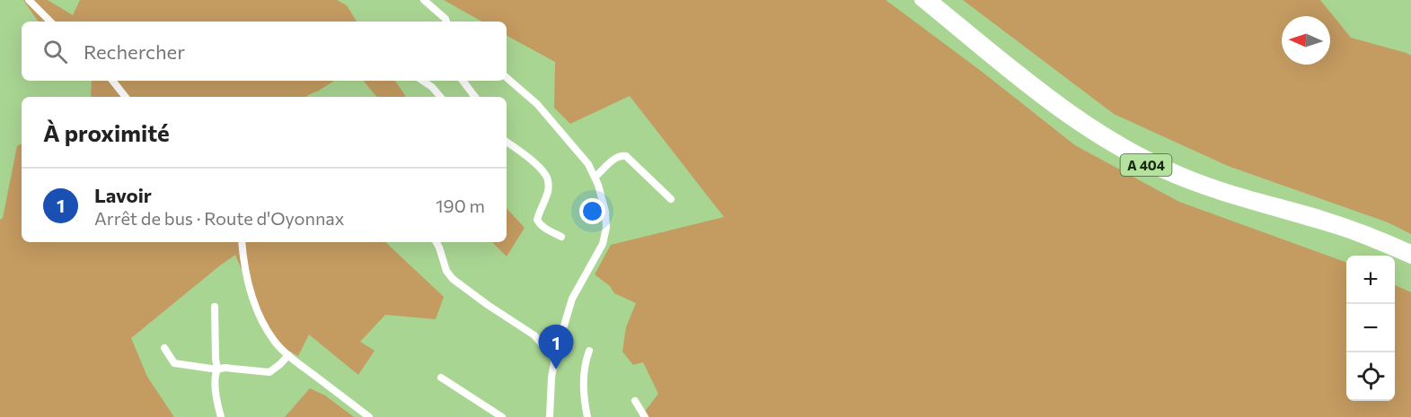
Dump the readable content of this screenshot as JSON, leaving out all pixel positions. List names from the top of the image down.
{
  "streets": {
    "highway": ["A 404"]
  },
  "north": "left",
  "page": {
    "search": "Rechercher",
    "heading": "À proximité",
    "list": [
      {
        "mark": "1",
        "name": "Lavoir",
        "note": "Arrêt de bus · Route d'Oyonnax",
        "value": "190 m"
      }
    ],
    "map_buttons": ["+", "−"],
    "pins": "1"
  }
}
